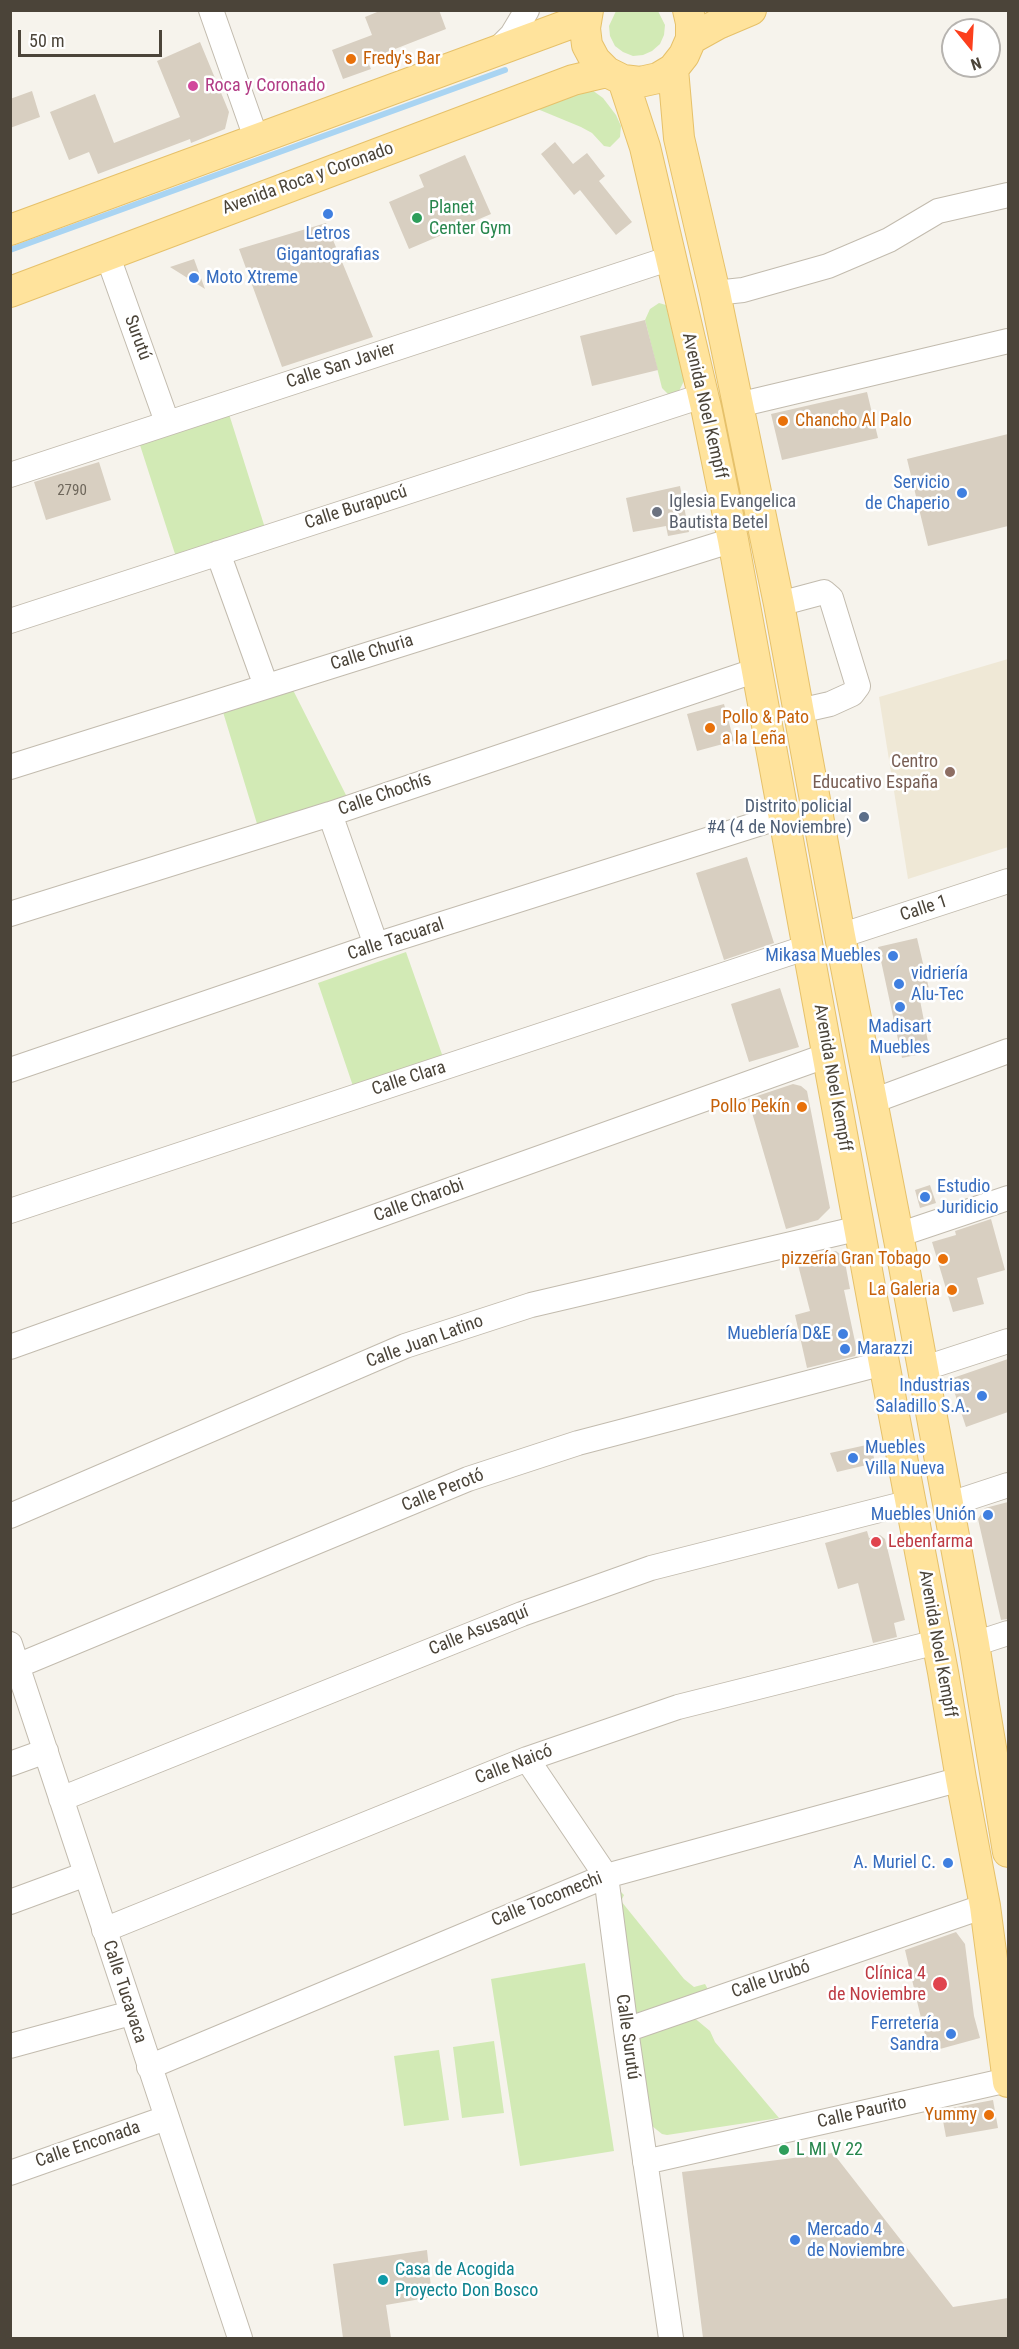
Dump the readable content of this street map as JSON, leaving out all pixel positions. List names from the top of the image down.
{
  "streets": {
    "main road": ["Avenida Roca y Coronado", "Avenida Noel Kempff"],
    "street": [
      "Surutú",
      "Calle San Javier",
      "Calle Burapucú",
      "Calle Churia",
      "Calle Chochís",
      "Calle 1",
      "Calle Tacuaral",
      "Calle Clara",
      "Calle Charobi",
      "Calle Juan Latino",
      "Calle Perotó",
      "Calle Asusaquí",
      "Calle Naicó",
      "Calle Tocomechi",
      "Calle Urubó",
      "Calle Tucavaca",
      "Calle Surutú",
      "Calle Paurito",
      "Calle Enconada"
    ]
  },
  "crossings": [
    ["Avenida Roca y Coronado", "Surutú"],
    ["Avenida Roca y Coronado", "Avenida Noel Kempff"],
    ["Surutú", "Calle San Javier"],
    ["Calle San Javier", "Avenida Noel Kempff"],
    ["Avenida Noel Kempff", "Calle Burapucú"],
    ["Avenida Noel Kempff", "Calle Churia"],
    ["Avenida Noel Kempff", "Calle Chochís"],
    ["Avenida Noel Kempff", "Calle 1"],
    ["Avenida Noel Kempff", "Calle Tacuaral"],
    ["Avenida Noel Kempff", "Calle Clara"],
    ["Avenida Noel Kempff", "Calle Charobi"],
    ["Avenida Noel Kempff", "Calle Juan Latino"],
    ["Avenida Noel Kempff", "Calle Perotó"],
    ["Avenida Noel Kempff", "Calle Asusaquí"],
    ["Avenida Noel Kempff", "Calle Naicó"],
    ["Avenida Noel Kempff", "Calle Tocomechi"],
    ["Avenida Noel Kempff", "Calle Urubó"],
    ["Avenida Noel Kempff", "Calle Paurito"],
    ["Calle Perotó", "Calle Tucavaca"],
    ["Calle Asusaquí", "Calle Tucavaca"],
    ["Calle Naicó", "Calle Tucavaca"],
    ["Calle Naicó", "Calle Surutú"],
    ["Calle Tocomechi", "Calle Tucavaca"],
    ["Calle Tocomechi", "Calle Surutú"],
    ["Calle Urubó", "Calle Surutú"],
    ["Calle Tucavaca", "Calle Enconada"],
    ["Calle Surutú", "Calle Paurito"]
  ],
  "places": [
    "Fredy's Bar",
    "Roca y Coronado",
    "Letros Gigantografias",
    "Planet Center Gym",
    "Moto Xtreme",
    "Chancho Al Palo",
    "Servicio de Chaperio",
    "Iglesia Evangelica Bautista Betel",
    "Pollo & Pato a la Leña",
    "Centro Educativo España",
    "Distrito policial #4 (4 de Noviembre)",
    "Mikasa Muebles",
    "vidriería Alu-Tec",
    "Madisart Muebles",
    "Pollo Pekín",
    "Estudio Juridicio",
    "pizzería Gran Tobago",
    "La Galeria",
    "Mueblería D&E",
    "Marazzi",
    "Industrias Saladillo S.A.",
    "Muebles Villa Nueva",
    "Muebles Unión",
    "Lebenfarma",
    "A. Muriel C.",
    "Clínica 4 de Noviembre",
    "Ferretería Sandra",
    "Yummy",
    "L MI V 22",
    "Mercado 4 de Noviembre",
    "Casa de Acogida Proyecto Don Bosco"
  ],
  "house_numbers": ["2790"],
  "scale_bar": "50 m",
  "north": "bottom"
}
